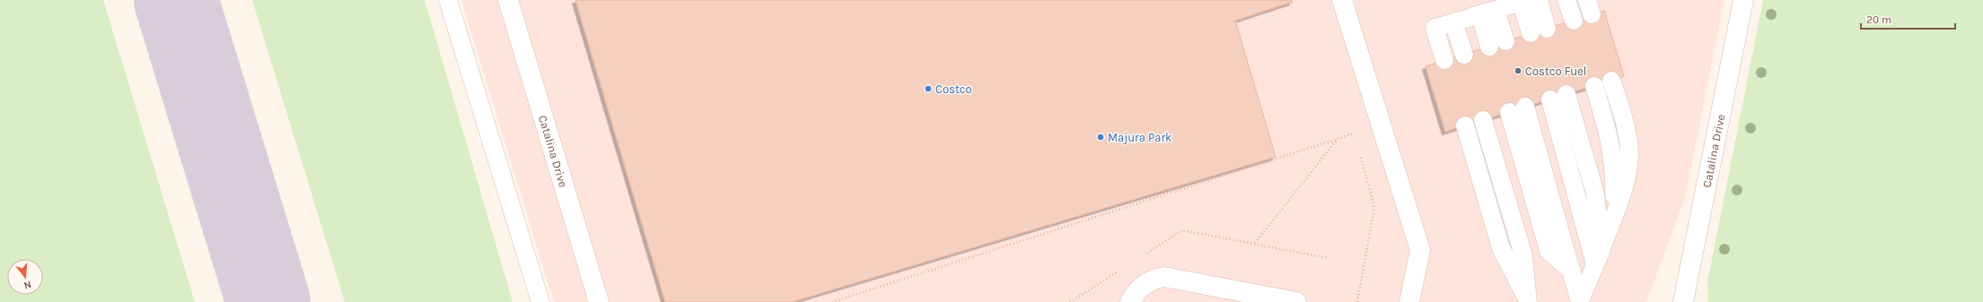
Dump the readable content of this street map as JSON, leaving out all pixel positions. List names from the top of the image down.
{
  "streets": {
    "street": ["Catalina Drive"]
  },
  "places": ["Costco Fuel", "Costco", "Majura Park"],
  "scale_bar": "20 m",
  "north": "bottom"
}
